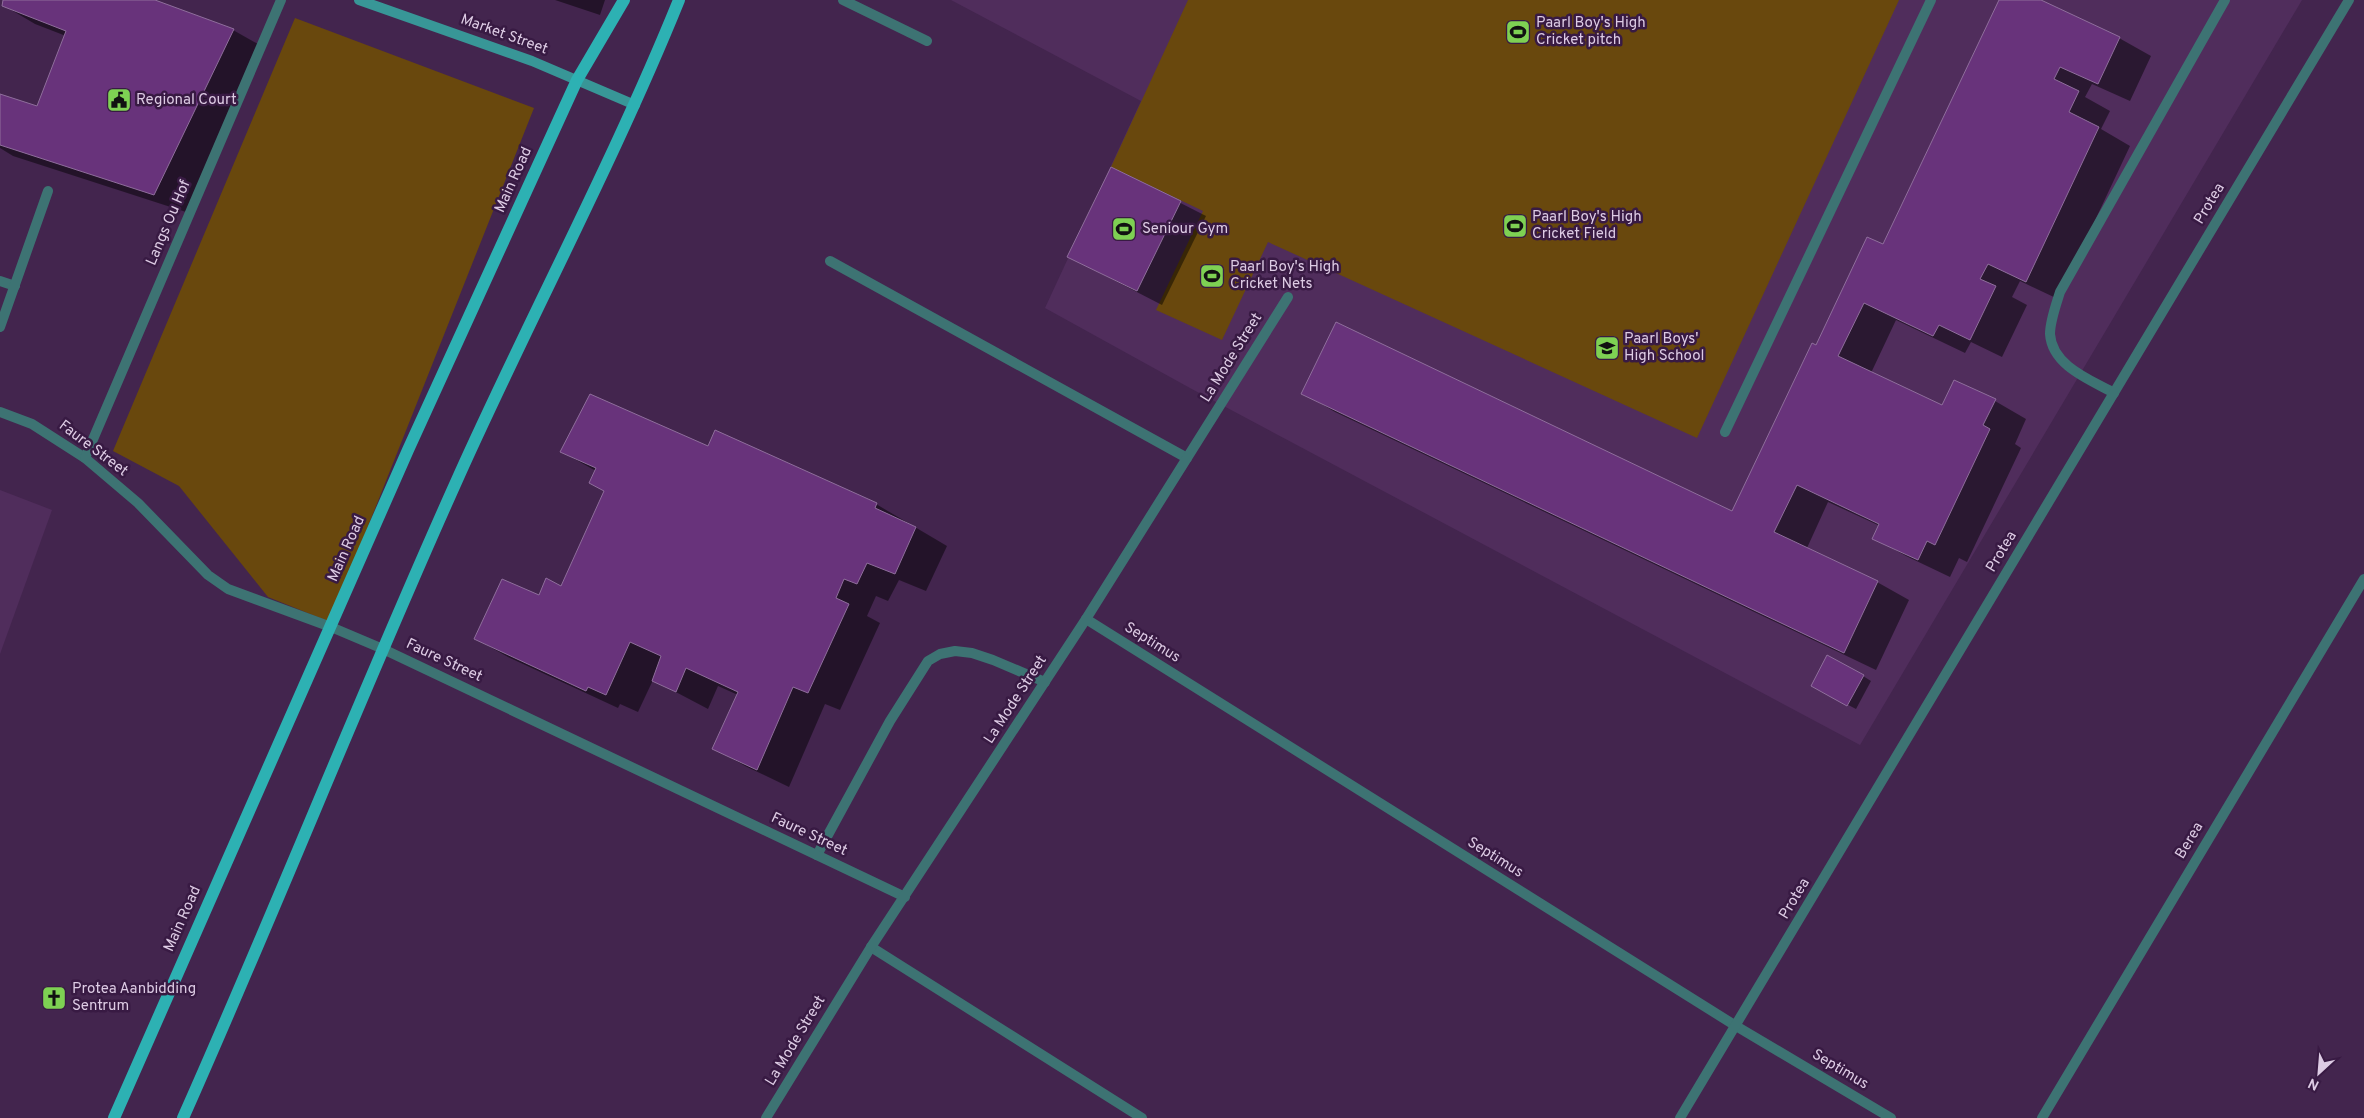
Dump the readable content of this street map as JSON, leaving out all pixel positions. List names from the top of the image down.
{
  "streets": {
    "main road": ["Market Street", "Main Road"],
    "street": [
      "Protea",
      "Langs Ou Hof",
      "La Mode Street",
      "Faure Street",
      "Septimus",
      "Berea"
    ]
  },
  "crossings": [
    ["Market Street", "Main Road"],
    ["Main Road", "Faure Street"],
    ["Protea", "Septimus"],
    ["Langs Ou Hof", "Faure Street"],
    ["La Mode Street", "Faure Street"],
    ["La Mode Street", "Septimus"]
  ],
  "places": {
    "sports": [
      "Paarl Boy's High Cricket pitch",
      "Paarl Boy's High Cricket Field",
      "Seniour Gym",
      "Paarl Boy's High Cricket Nets"
    ],
    "public building": ["Regional Court"],
    "school or university": ["Paarl Boys' High School"],
    "church": ["Protea Aanbidding Sentrum"]
  },
  "north": "bottom left"
}
